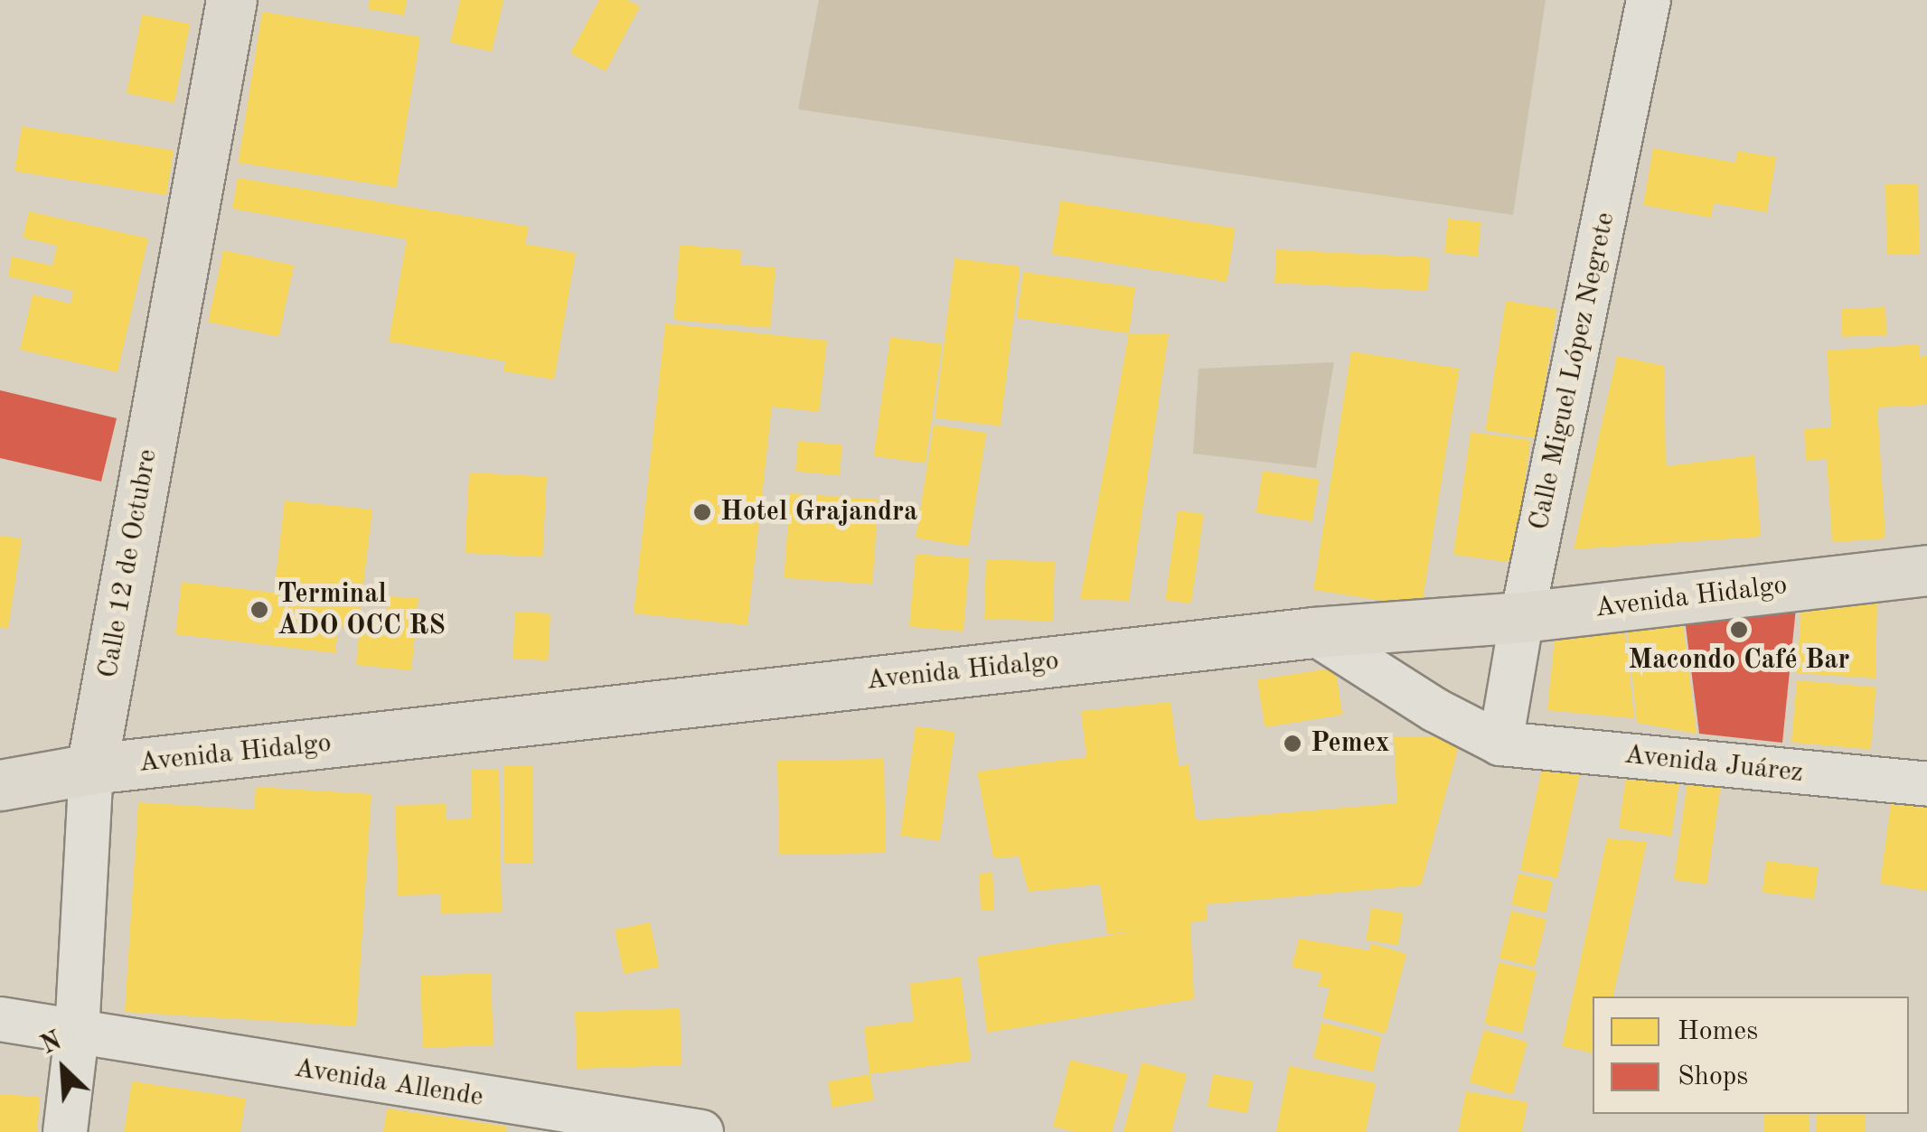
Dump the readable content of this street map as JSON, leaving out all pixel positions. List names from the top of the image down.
{
  "streets": {
    "main road": ["Calle 12 de Octubre", "Avenida Hidalgo"],
    "street": ["Calle Miguel López Negrete", "Avenida Juárez", "Avenida Allende"]
  },
  "crossings": [
    ["Calle Miguel López Negrete", "Avenida Hidalgo"],
    ["Calle Miguel López Negrete", "Avenida Juárez"],
    ["Calle 12 de Octubre", "Avenida Hidalgo"],
    ["Calle 12 de Octubre", "Avenida Allende"]
  ],
  "places": [
    "Hotel Grajandra",
    "Terminal ADO OCC RS",
    "Macondo Café Bar",
    "Pemex"
  ],
  "legend": ["Homes", "Shops"],
  "north": "top left"
}
